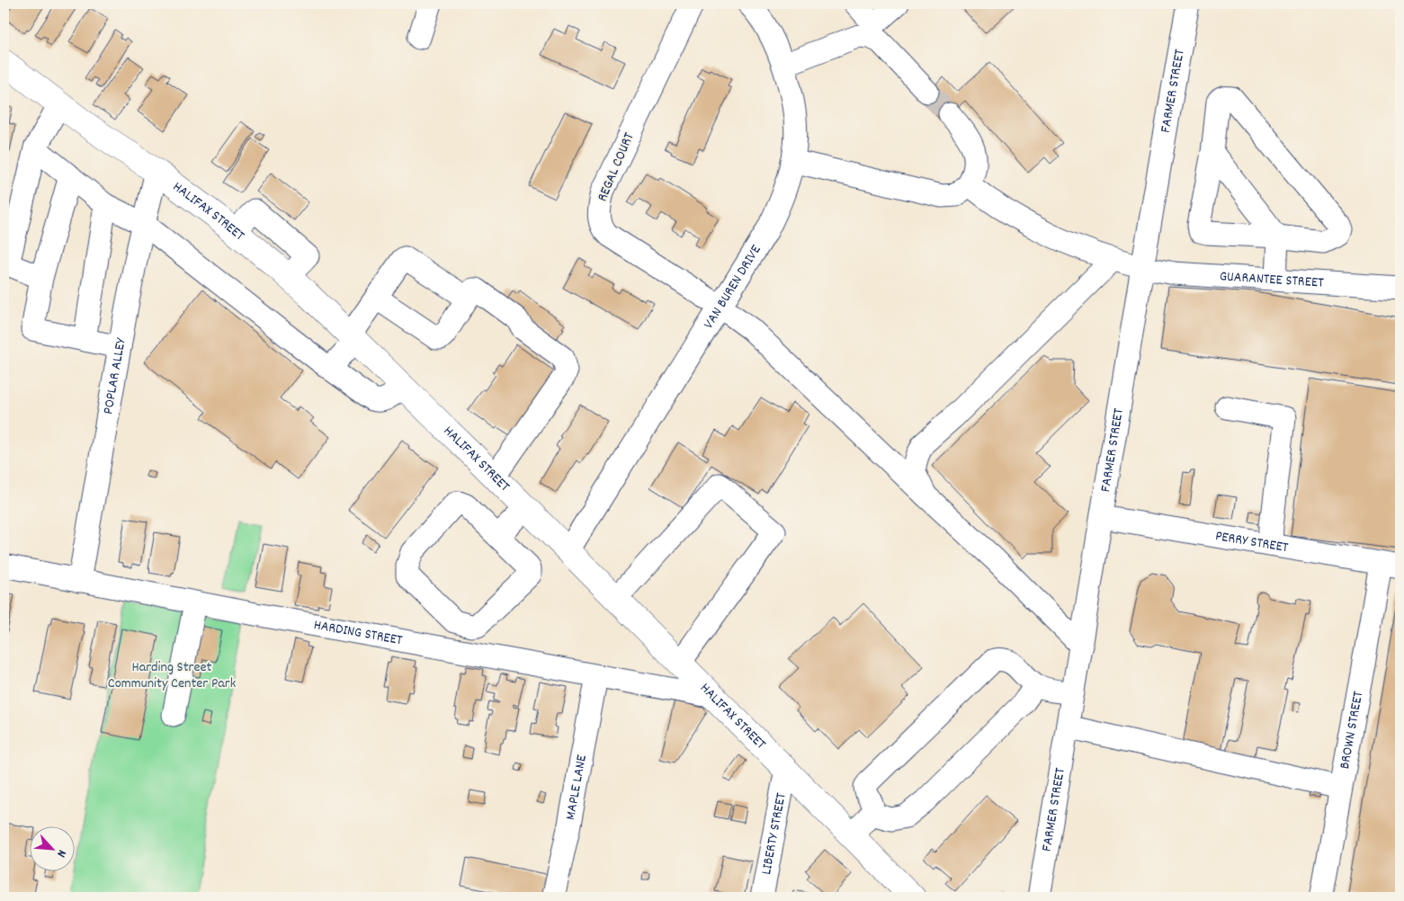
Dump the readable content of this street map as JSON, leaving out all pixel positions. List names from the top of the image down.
{
  "streets": {
    "main road": ["HALIFAX STREET"],
    "street": [
      "FARMER STREET",
      "REGAL COURT",
      "GUARANTEE STREET",
      "VAN BUREN DRIVE",
      "POPLAR ALLEY",
      "PERRY STREET",
      "HARDING STREET",
      "BROWN STREET",
      "MAPLE LANE",
      "LIBERTY STREET"
    ]
  },
  "crossings": [
    ["FARMER STREET", "REGAL COURT"],
    ["FARMER STREET", "GUARANTEE STREET"],
    ["FARMER STREET", "PERRY STREET"],
    ["REGAL COURT", "VAN BUREN DRIVE"],
    ["HALIFAX STREET", "VAN BUREN DRIVE"],
    ["HALIFAX STREET", "POPLAR ALLEY"],
    ["HALIFAX STREET", "HARDING STREET"],
    ["HALIFAX STREET", "LIBERTY STREET"],
    ["POPLAR ALLEY", "HARDING STREET"],
    ["PERRY STREET", "BROWN STREET"],
    ["HARDING STREET", "MAPLE LANE"]
  ],
  "parks": ["Harding Street Community Center Park"],
  "north": "bottom right"
}
